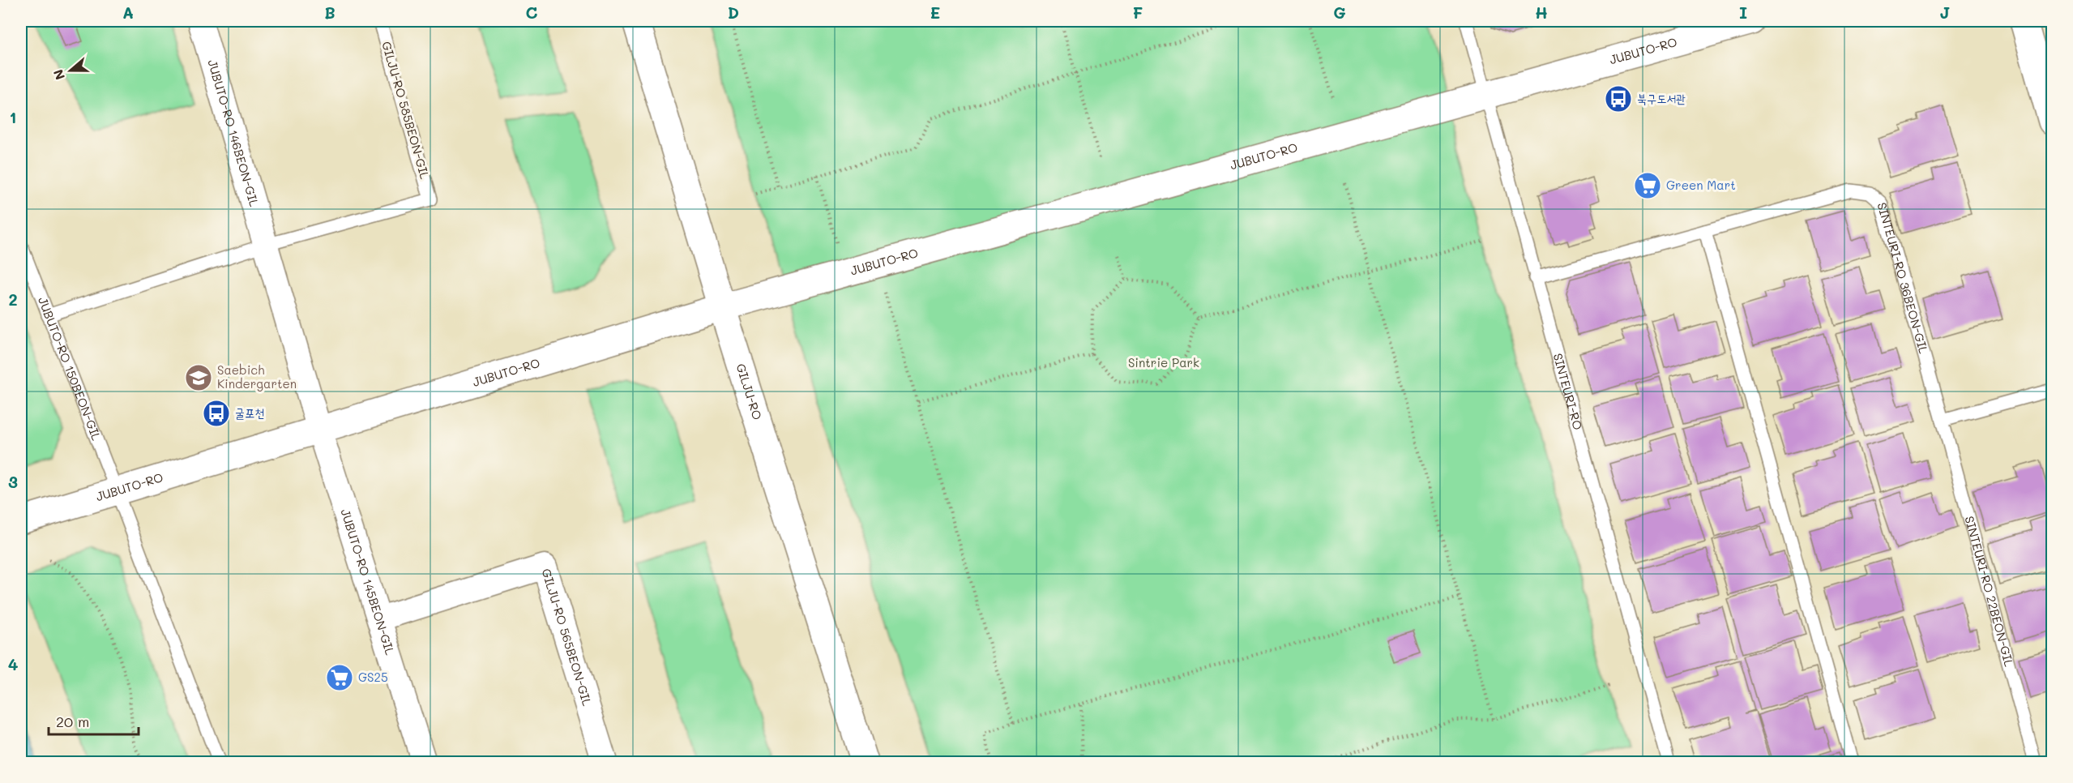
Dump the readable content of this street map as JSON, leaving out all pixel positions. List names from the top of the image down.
{
  "streets": {
    "main road": ["JUBUTO-RO", "GILJU-RO"],
    "street": ["JUBUTO-RO 146BEON-GIL", "JUBUTO-RO 145BEON-GIL", "GILJU-RO 565BEON-GIL"],
    "lane": [
      "GILJU-RO 585BEON-GIL",
      "SINTEURI-RO 36BEON-GIL",
      "JUBUTO-RO 150BEON-GIL",
      "SINTEURI-RO",
      "SINTEURI-RO 22BEON-GIL"
    ]
  },
  "crossings": [
    ["JUBUTO-RO", "JUBUTO-RO 146BEON-GIL"],
    ["JUBUTO-RO", "JUBUTO-RO 150BEON-GIL"],
    ["JUBUTO-RO", "SINTEURI-RO"],
    ["JUBUTO-RO", "GILJU-RO"],
    ["JUBUTO-RO", "JUBUTO-RO 145BEON-GIL"],
    ["GILJU-RO 585BEON-GIL", "JUBUTO-RO 146BEON-GIL"],
    ["JUBUTO-RO 146BEON-GIL", "JUBUTO-RO 145BEON-GIL"],
    ["SINTEURI-RO 36BEON-GIL", "SINTEURI-RO"],
    ["SINTEURI-RO 36BEON-GIL", "SINTEURI-RO 22BEON-GIL"],
    ["JUBUTO-RO 145BEON-GIL", "GILJU-RO 565BEON-GIL"]
  ],
  "parks": ["Sintrie Park"],
  "places": {
    "bus stop": ["북구도서관", "굴포천"],
    "supermarket": ["Green Mart", "GS25"],
    "school or university": ["Saebich Kindergarten"]
  },
  "scale_bar": "20 m",
  "north": "left",
  "grid": {
    "columns": [
      "A",
      "B",
      "C",
      "D",
      "E",
      "F",
      "G",
      "H",
      "I",
      "J"
    ],
    "rows": [
      "1",
      "2",
      "3",
      "4"
    ]
  }
}
